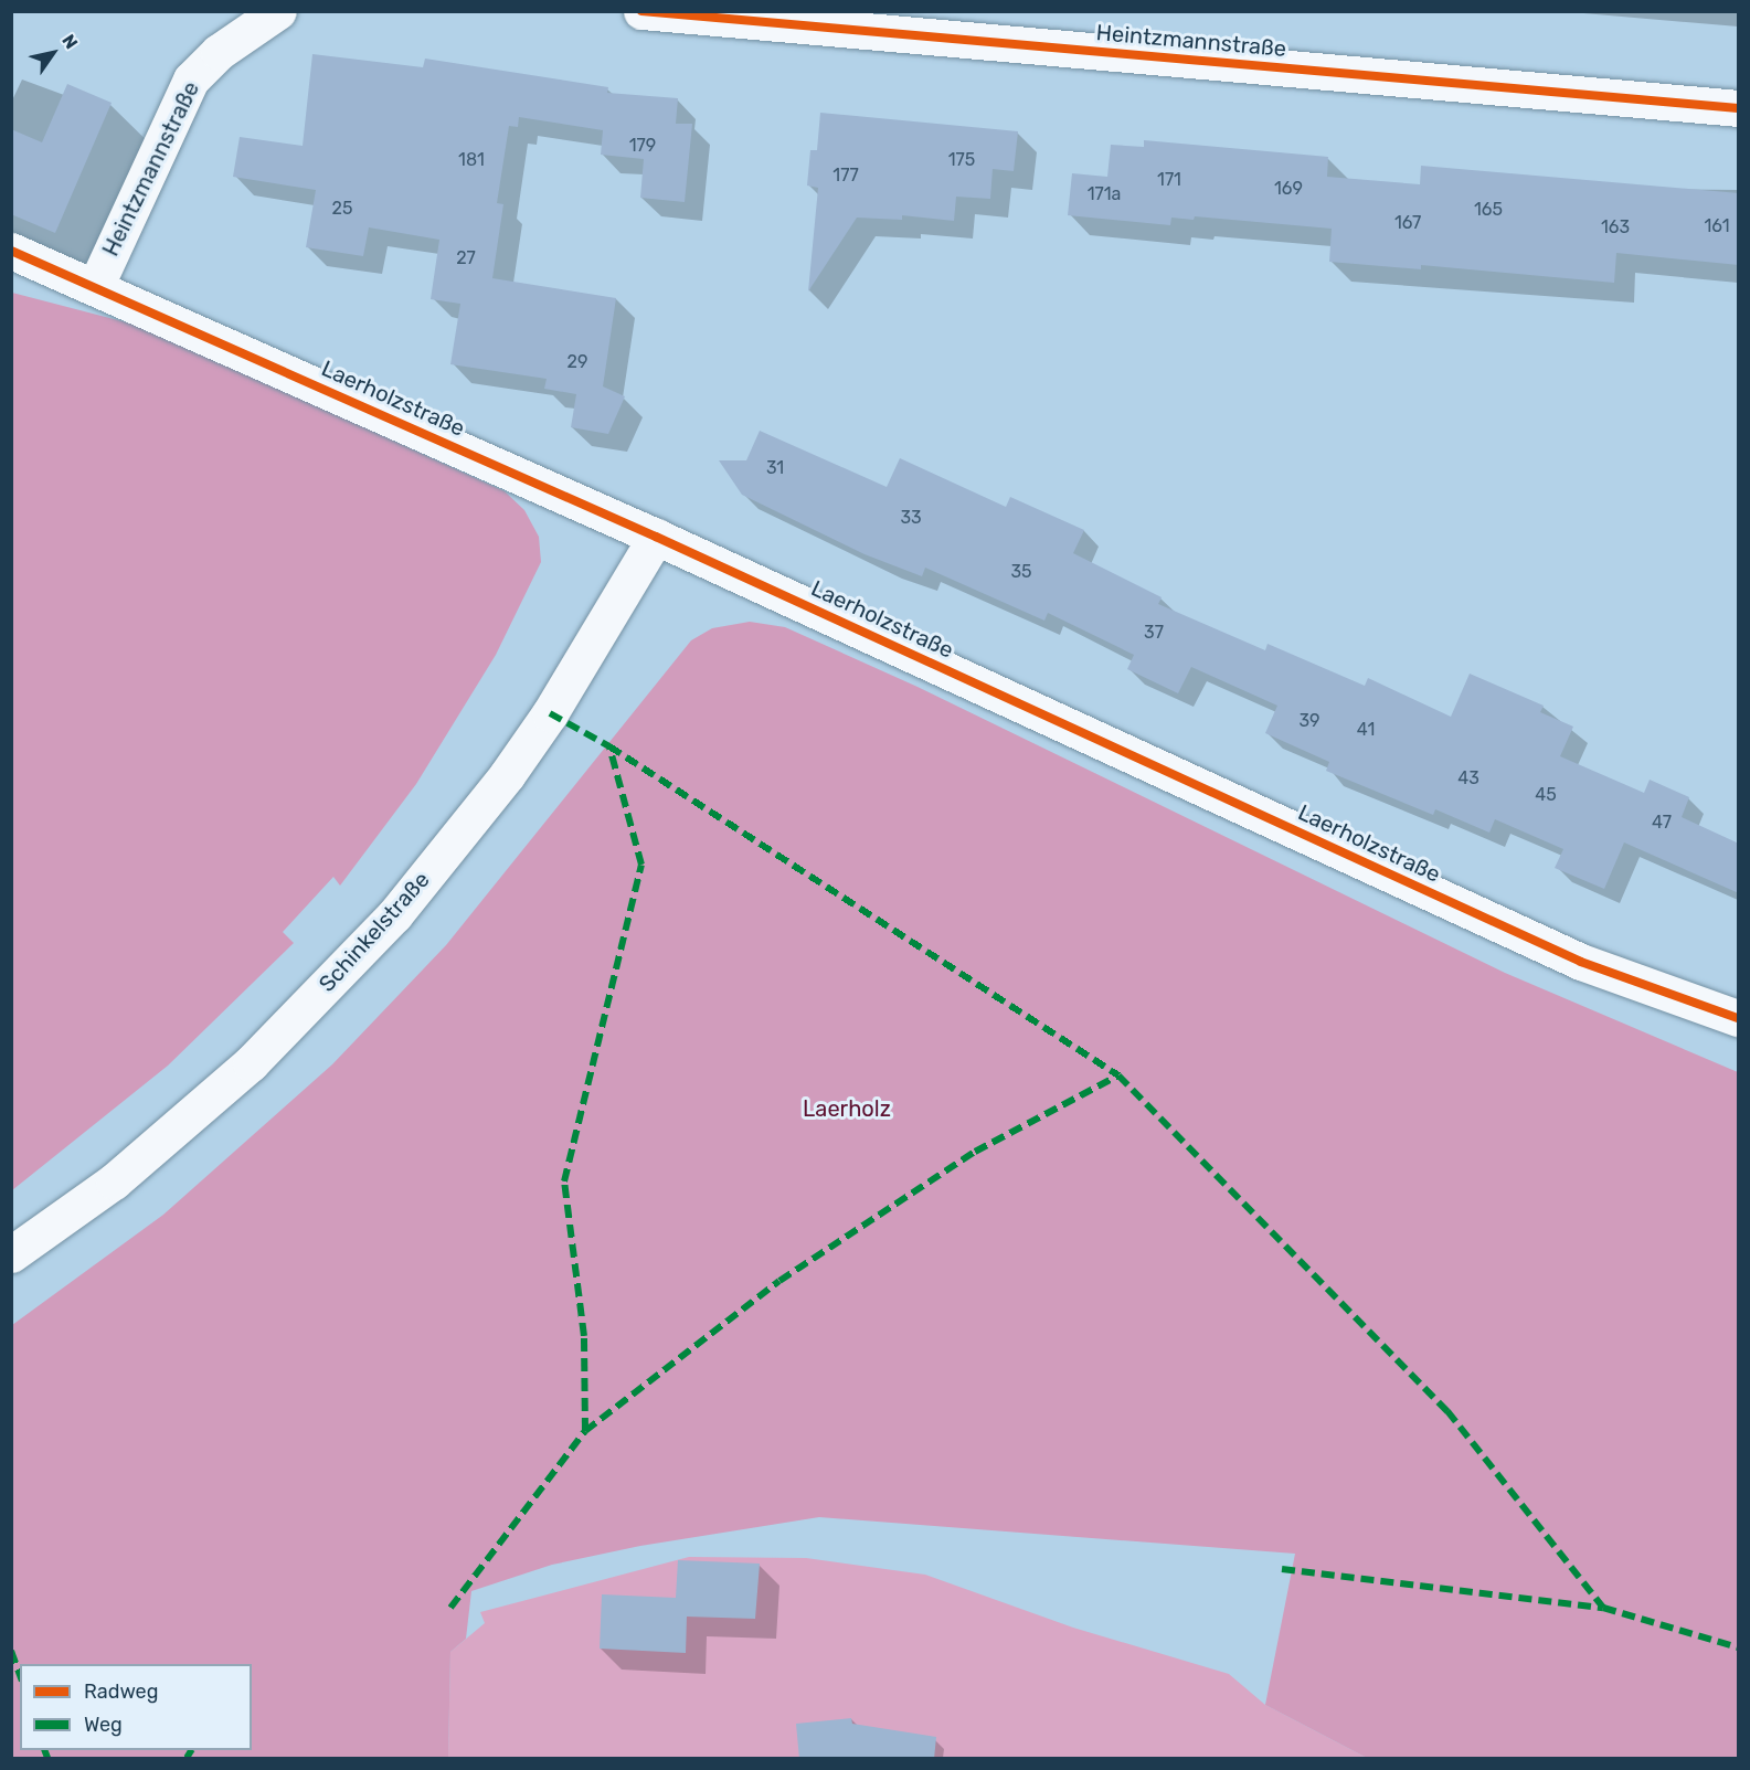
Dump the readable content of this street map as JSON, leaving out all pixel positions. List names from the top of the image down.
{
  "streets": {
    "street": ["Heintzmannstraße", "Laerholzstraße", "Schinkelstraße"]
  },
  "crossings": [
    ["Heintzmannstraße", "Laerholzstraße"],
    ["Laerholzstraße", "Schinkelstraße"]
  ],
  "parks": ["Laerholz"],
  "house_numbers": [
    "179",
    "181",
    "175",
    "177",
    "171",
    "169",
    "171a",
    "25",
    "165",
    "167",
    "161",
    "163",
    "27",
    "29",
    "31",
    "33",
    "35",
    "37",
    "39",
    "41",
    "43",
    "45",
    "47"
  ],
  "legend": ["Radweg", "Weg"],
  "north": "top right"
}
